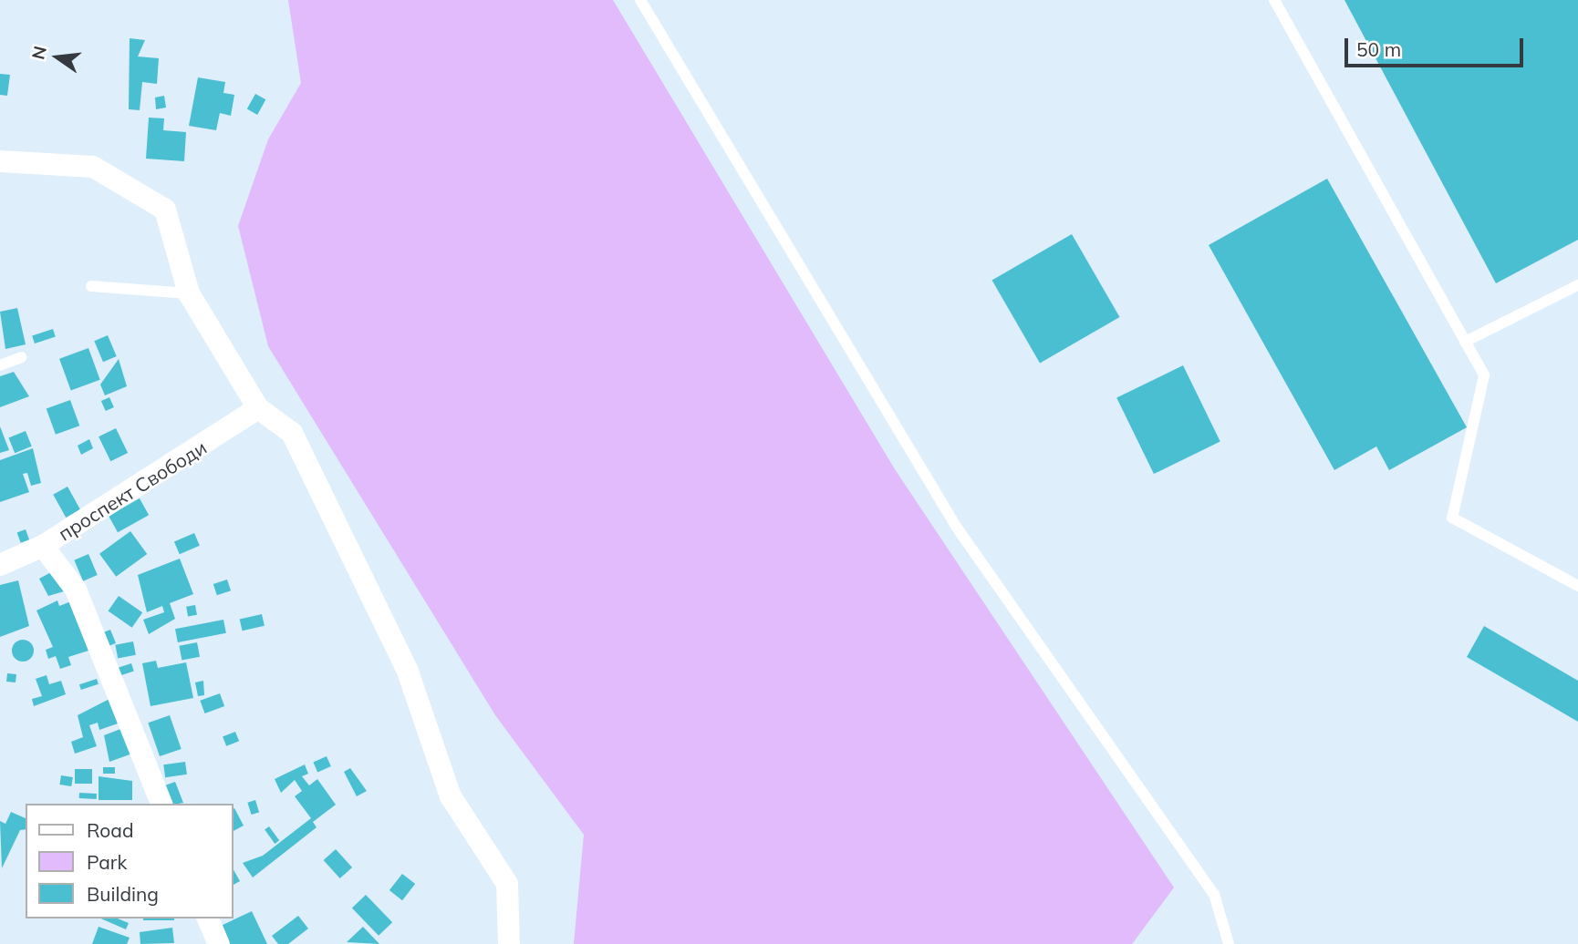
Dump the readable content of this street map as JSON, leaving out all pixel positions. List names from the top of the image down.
{
  "streets": {
    "street": ["проспект Свободи"]
  },
  "legend": ["Road", "Park", "Building"],
  "scale_bar": "50 m",
  "north": "left"
}
